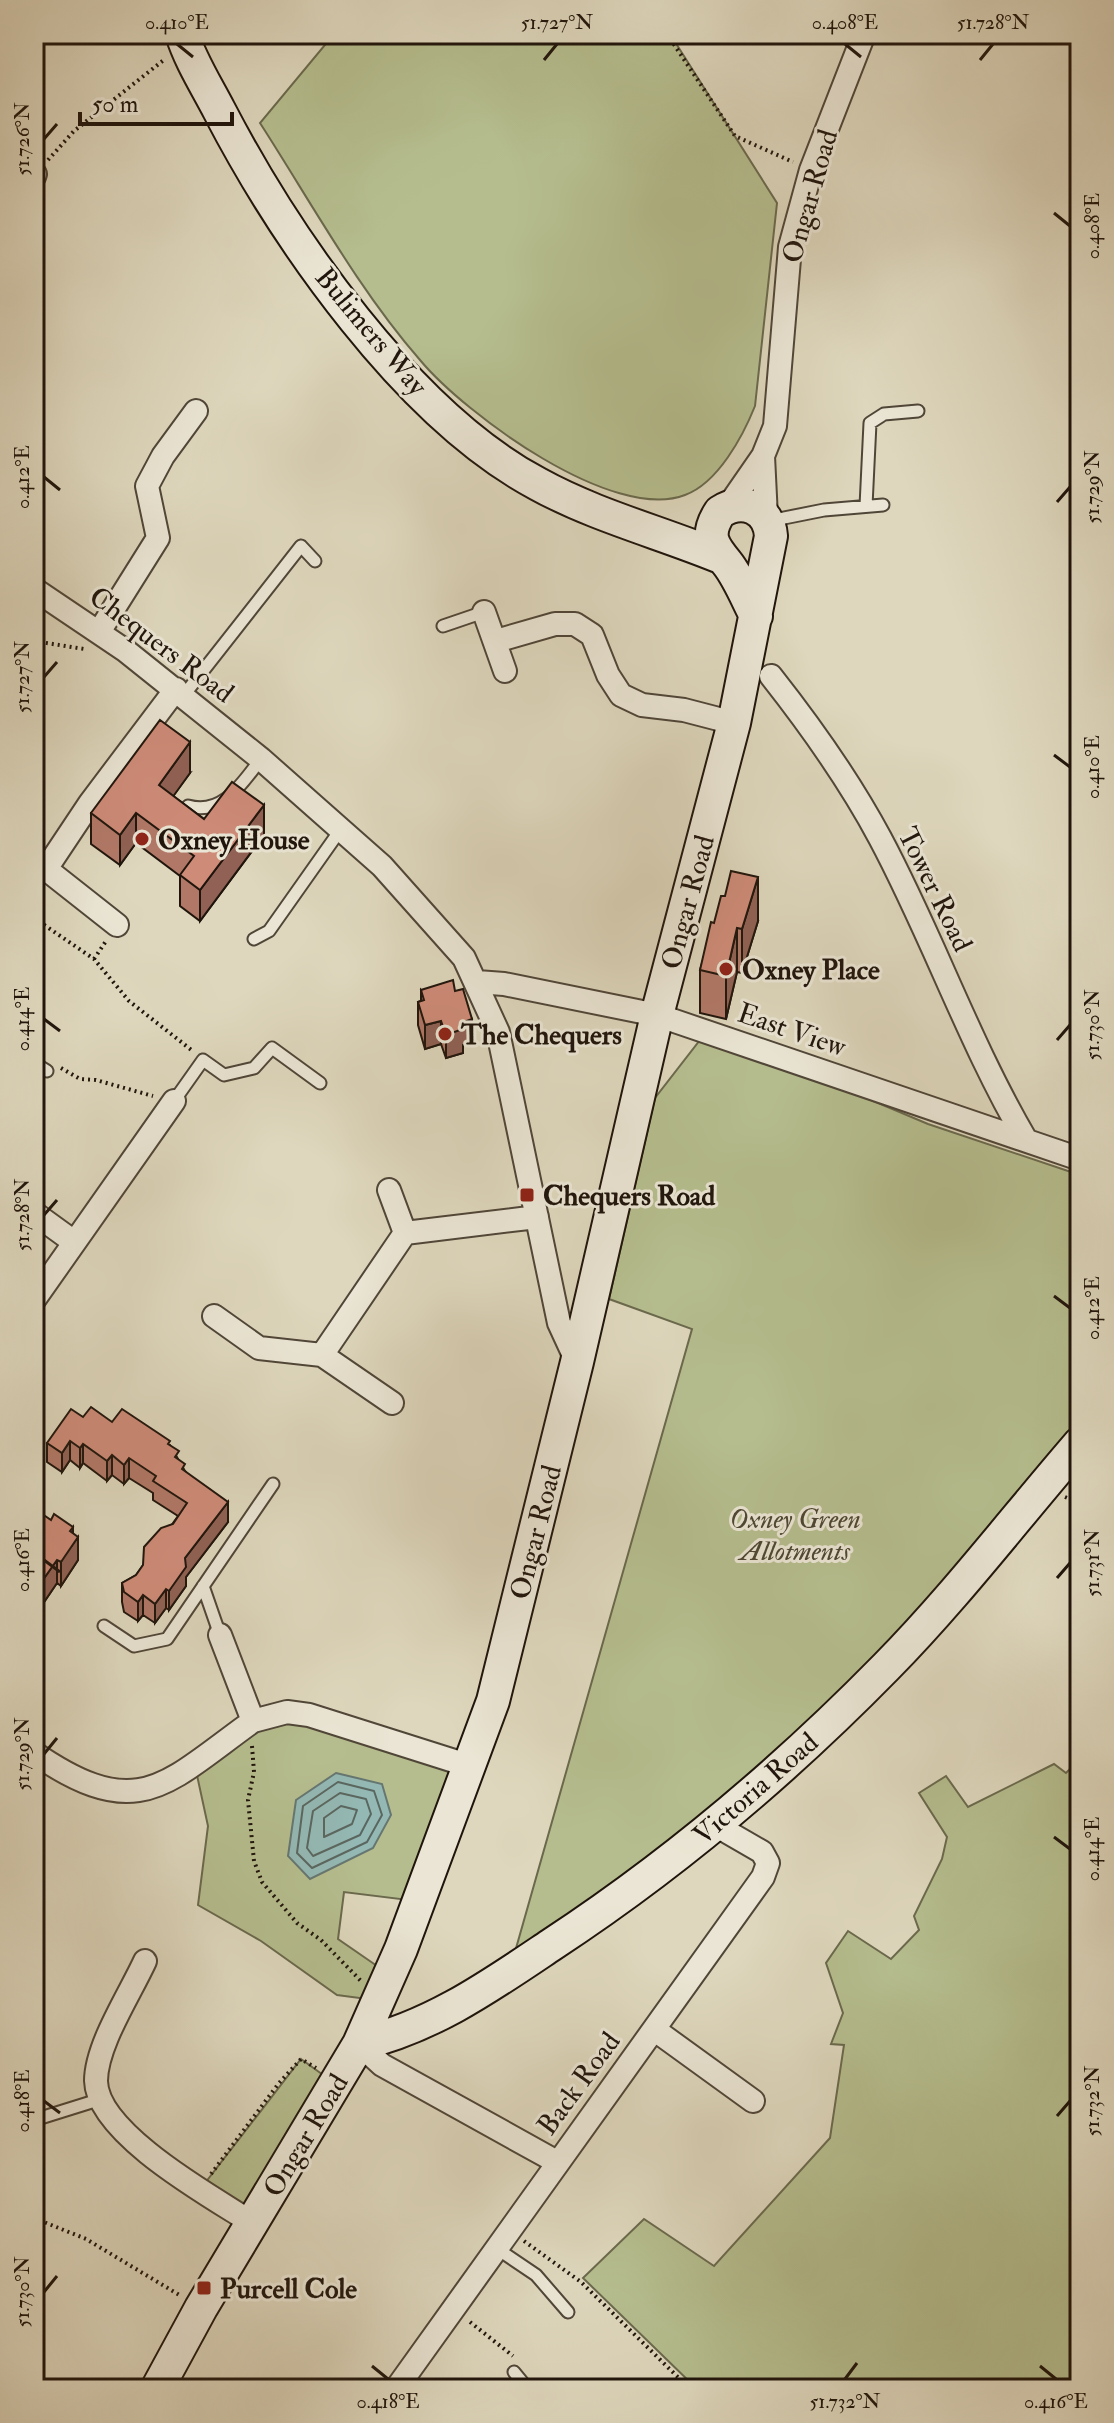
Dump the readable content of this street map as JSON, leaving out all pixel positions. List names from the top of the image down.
{
  "streets": {
    "street": [
      "Ongar Road",
      "Bulimers Way",
      "Chequers Road",
      "Tower Road",
      "East View",
      "Victoria Road",
      "Back Road"
    ]
  },
  "crossings": [
    ["Ongar Road", "Bulimers Way"],
    ["Ongar Road", "Chequers Road"],
    ["Ongar Road", "East View"],
    ["Ongar Road", "Victoria Road"],
    ["Chequers Road", "East View"],
    ["Tower Road", "East View"],
    ["Victoria Road", "Back Road"]
  ],
  "parks": ["Oxney Green Allotments"],
  "places": {
    "other": ["Oxney House", "Oxney Place", "The Chequers"],
    "transit": ["Chequers Road", "Purcell Cole"]
  },
  "scale_bar": "50 m",
  "coordinates": [
    "0.410°E",
    "51.727°N",
    "0.408°E",
    "51.728°N",
    "51.726°N",
    "0.412°E",
    "51.729°N",
    "0.414°E",
    "51.730°N",
    "0.416°E",
    "51.731°N",
    "51.732°N",
    "0.418°E"
  ]
}
